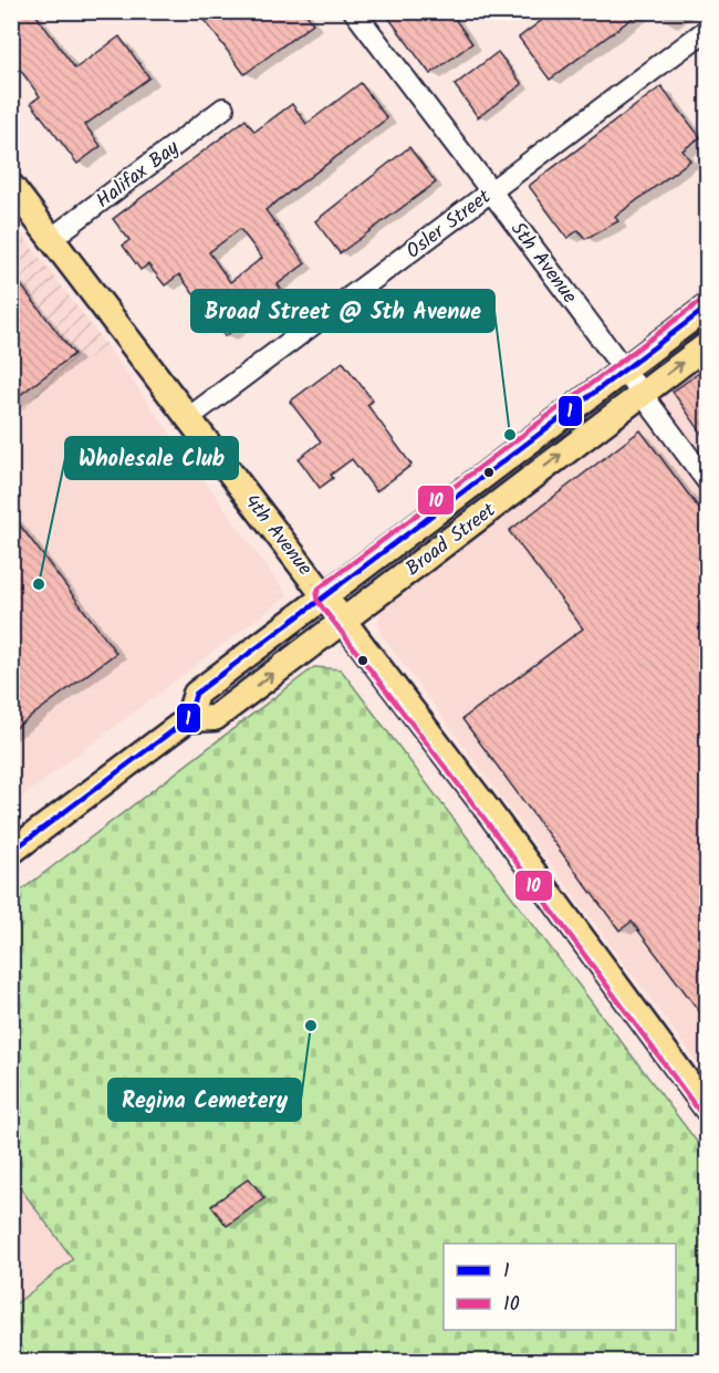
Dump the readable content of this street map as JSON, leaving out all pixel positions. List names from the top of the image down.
{
  "streets": {
    "main road": ["4th Avenue", "Broad Street"],
    "street": ["Halifax Bay", "Osler Street", "5th Avenue"]
  },
  "crossings": [
    ["Halifax Bay", "4th Avenue"],
    ["Osler Street", "5th Avenue"],
    ["Osler Street", "4th Avenue"],
    ["5th Avenue", "Broad Street"],
    ["4th Avenue", "Broad Street"]
  ],
  "places": ["Broad Street @ 5th Avenue", "Wholesale Club", "Regina Cemetery"],
  "lines": ["transit line 10", "transit line 1"],
  "legend": ["1", "10"]
}
